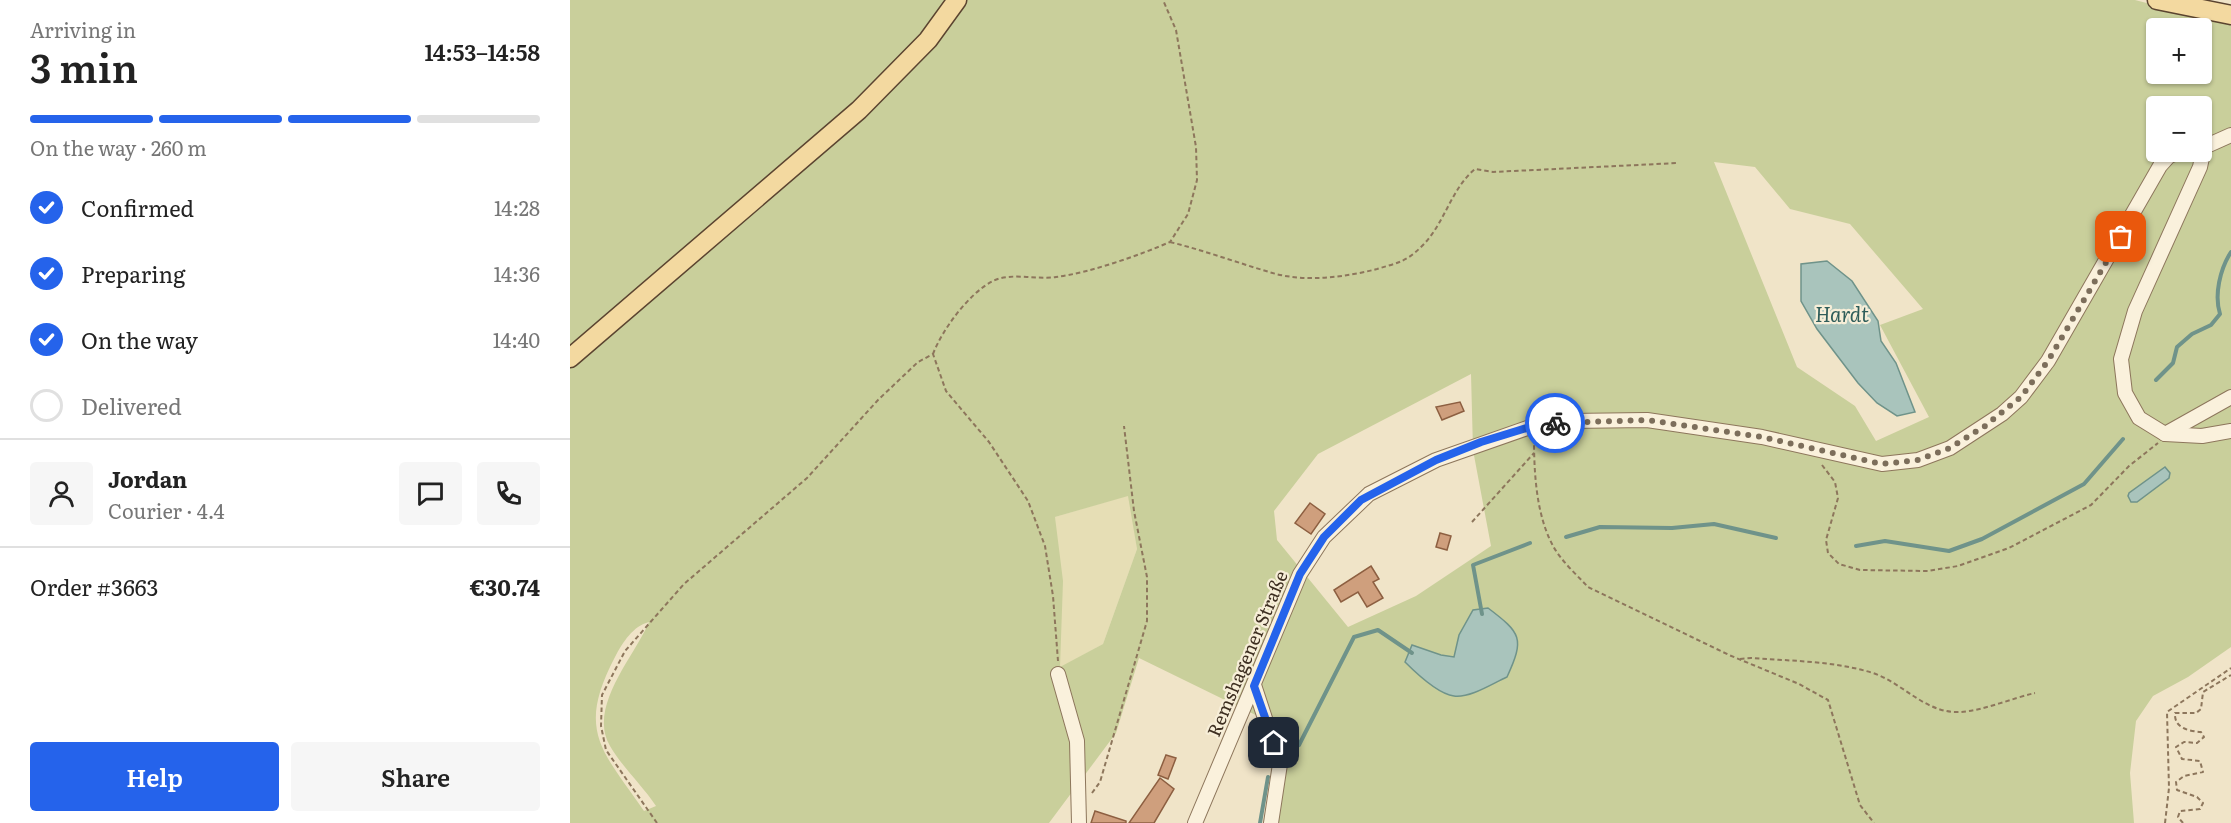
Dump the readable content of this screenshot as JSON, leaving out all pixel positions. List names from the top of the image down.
{
  "streets": {
    "street": ["Remshagener Straße"]
  },
  "water": ["Hardt"],
  "page": {
    "heading": ["3 min", "Arriving in", "14:53–14:58"],
    "panel": [
      "Jordan",
      "Courier · 4.4",
      "Order #3663",
      "€30.74"
    ],
    "map_buttons": ["+", "−"],
    "bar": "On the way · 260 m",
    "list": [
      ["Confirmed", "14:28"],
      ["Preparing", "14:36"],
      ["On the way", "14:40"],
      "Delivered"
    ],
    "buttons": ["Help", "Share"]
  }
}
